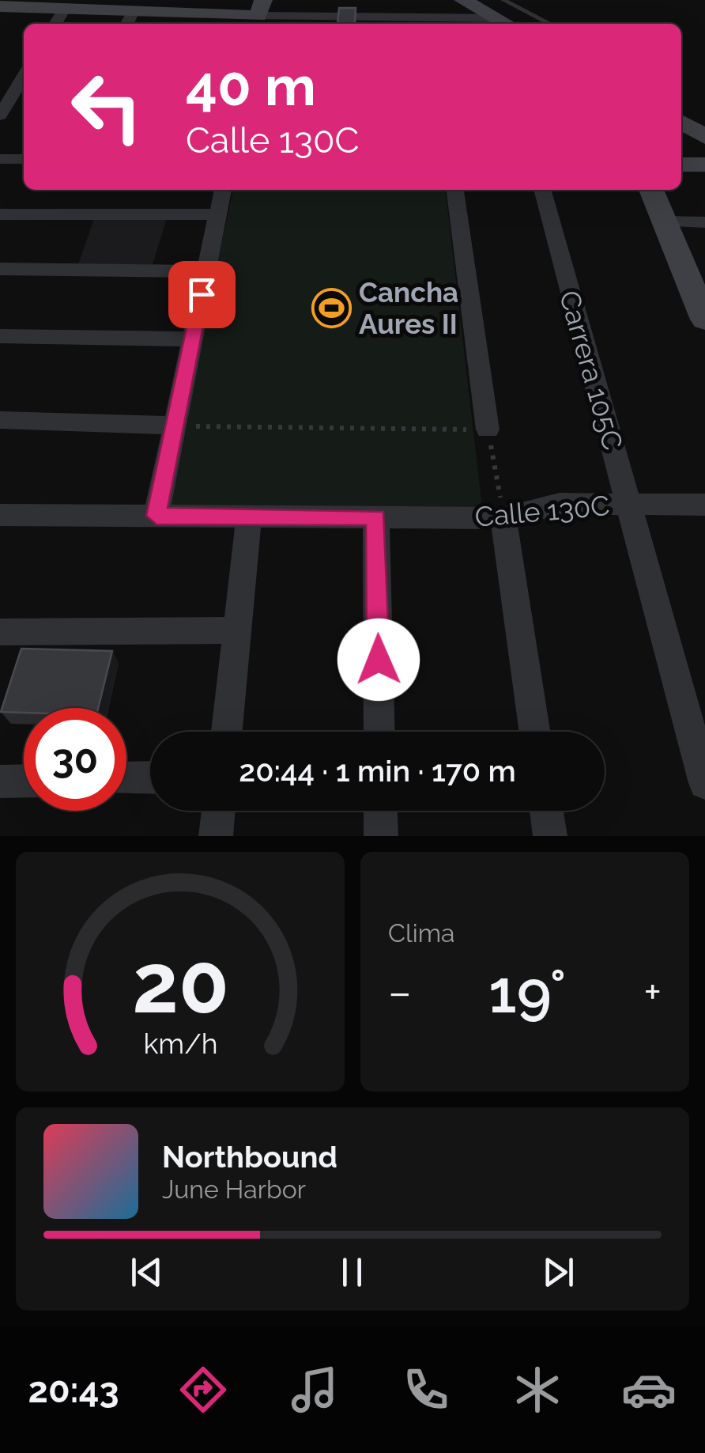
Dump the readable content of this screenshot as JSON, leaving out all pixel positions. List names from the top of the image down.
{
  "streets": {
    "street": ["Carrera 105C", "Calle 130C"]
  },
  "crossings": [
    ["Carrera 105C", "Calle 130C"]
  ],
  "places": {
    "sports": ["Cancha Aures II"]
  },
  "page": {
    "turn": ["40 m", "Calle 130C"],
    "limit": "30",
    "trip": "20:44 · 1 min · 170 m",
    "tile": "Clima",
    "heat": ["−", "19°", "+"],
    "song": ["Northbound", "June Harbor"],
    "tabs": "20:43",
    "gauge": ["20", "km/h"]
  }
}
